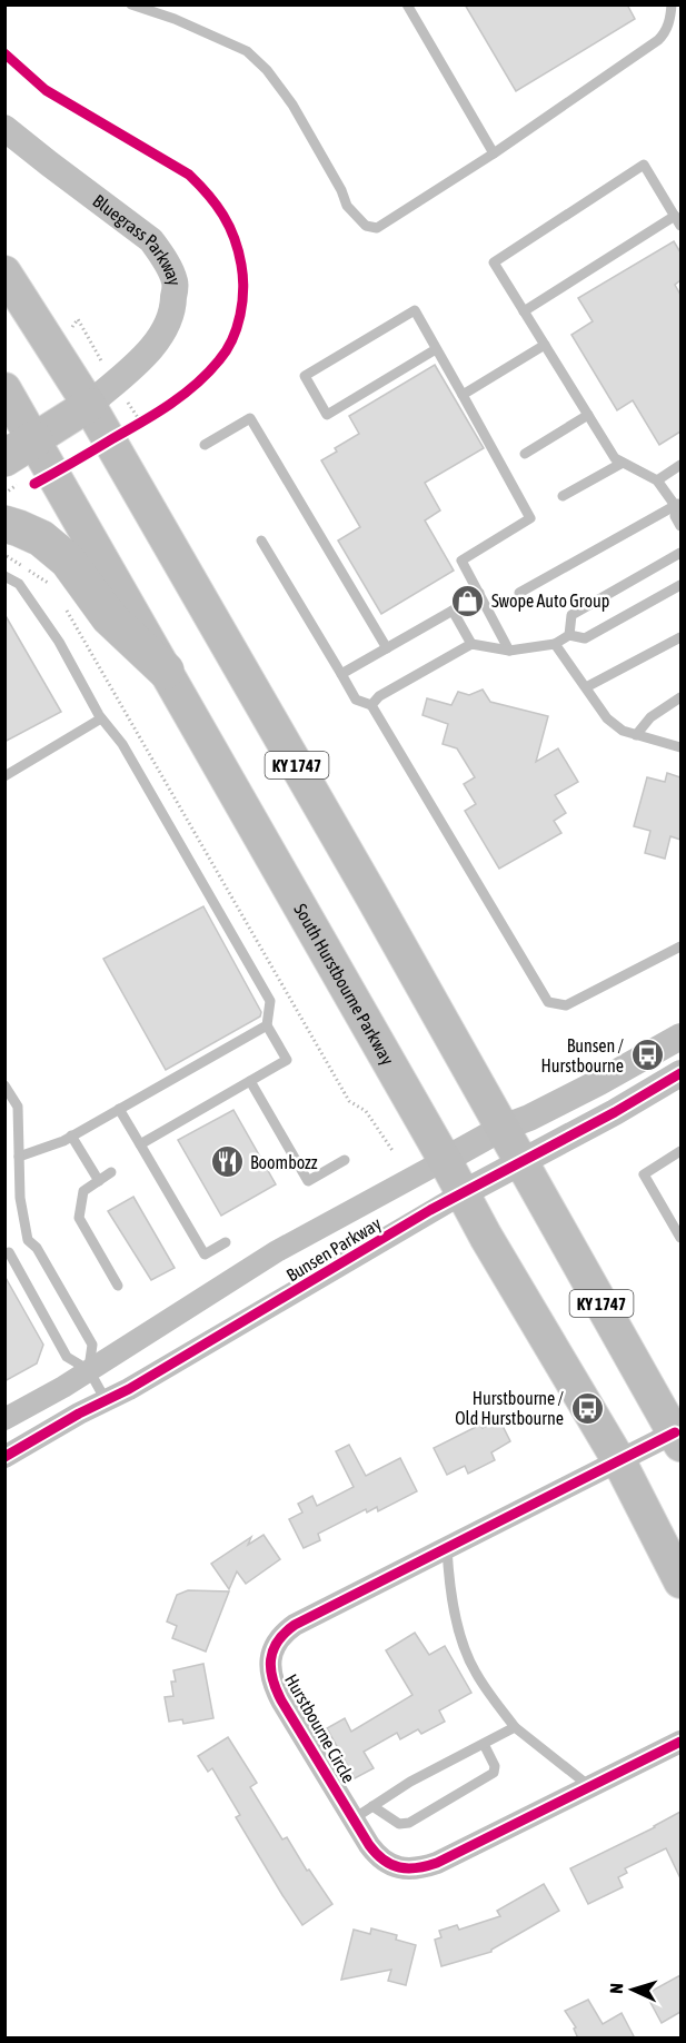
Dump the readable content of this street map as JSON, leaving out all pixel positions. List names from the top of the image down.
{
  "streets": {
    "main road": ["KY 1747", "South Hurstbourne Parkway"],
    "street": ["Bluegrass Parkway", "Bunsen Parkway", "Hurstbourne Circle"]
  },
  "crossings": [
    ["Bluegrass Parkway", "KY 1747"],
    ["KY 1747", "Bunsen Parkway"],
    ["KY 1747", "Hurstbourne Circle"],
    ["South Hurstbourne Parkway", "Bunsen Parkway"],
    ["South Hurstbourne Parkway", "Hurstbourne Circle"]
  ],
  "places": {
    "shop": ["Swope Auto Group"],
    "bus stop": ["Bunsen / Hurstbourne", "Hurstbourne / Old Hurstbourne"],
    "restaurant": ["Boombozz"]
  },
  "north": "left"
}
